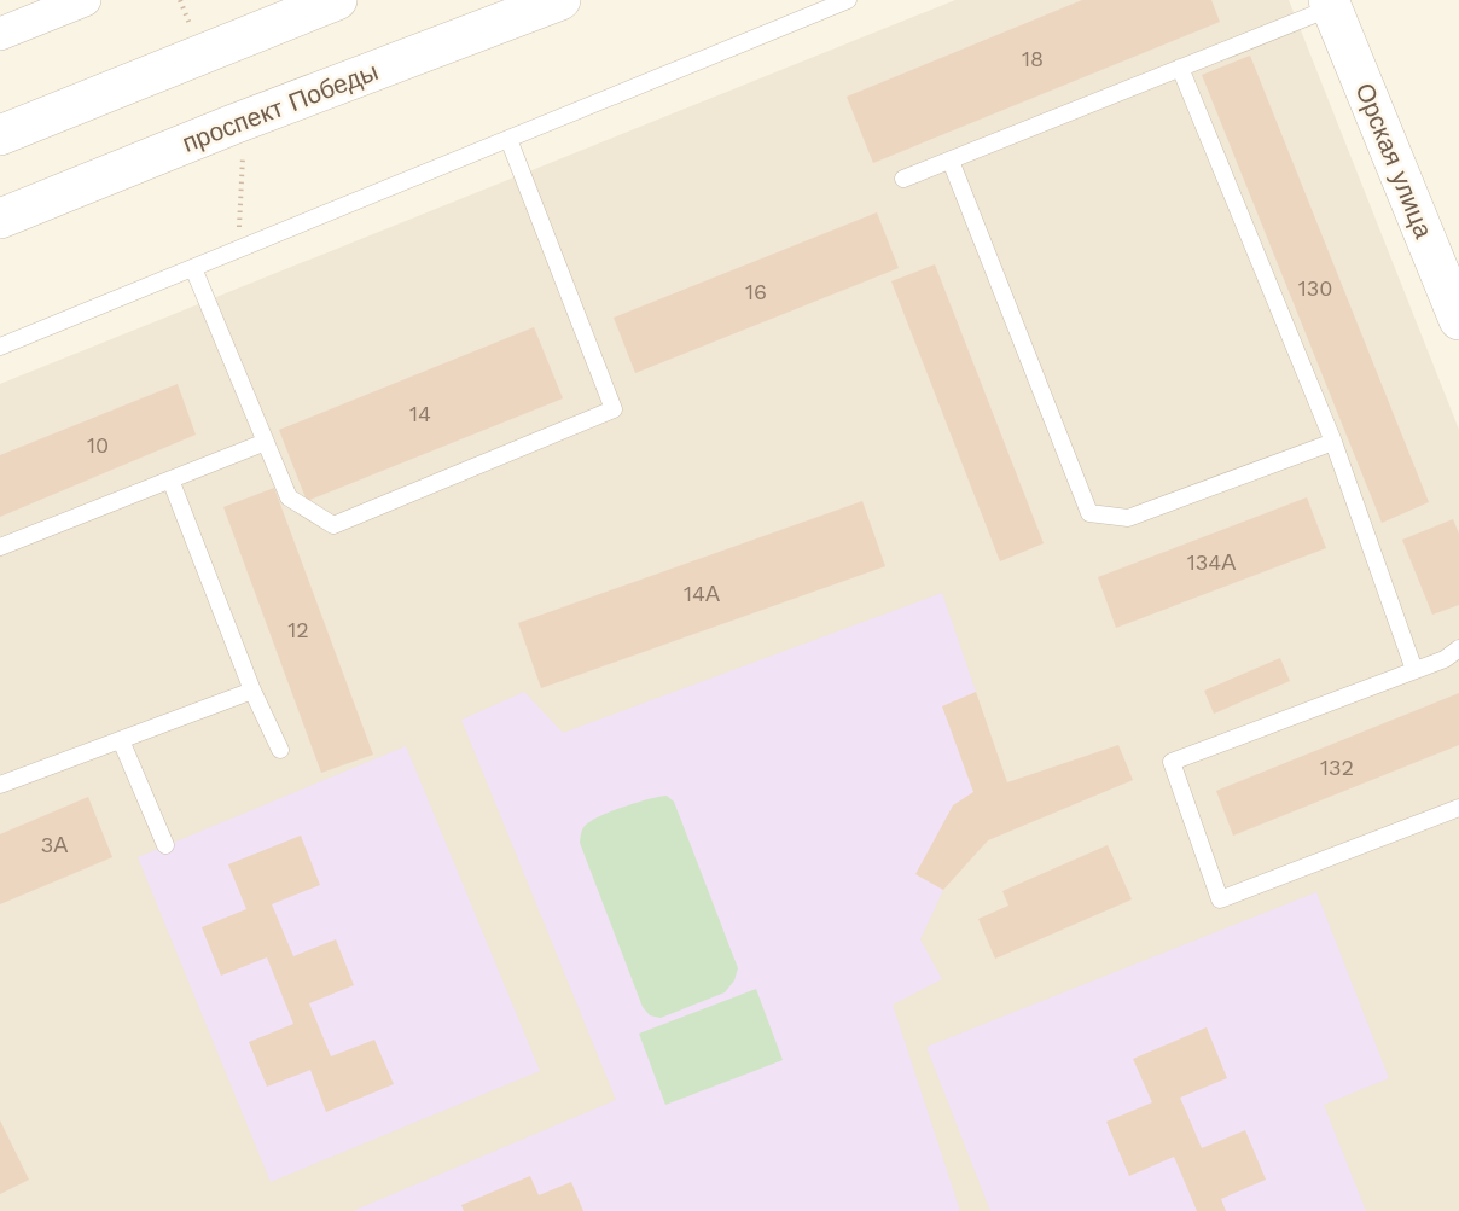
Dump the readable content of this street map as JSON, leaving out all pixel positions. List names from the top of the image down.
{
  "streets": {
    "main road": ["проспект Победы", "Орская улица"]
  },
  "house_numbers": [
    "18",
    "130",
    "16",
    "14",
    "10",
    "134А",
    "14А",
    "12",
    "132",
    "3А"
  ]
}
